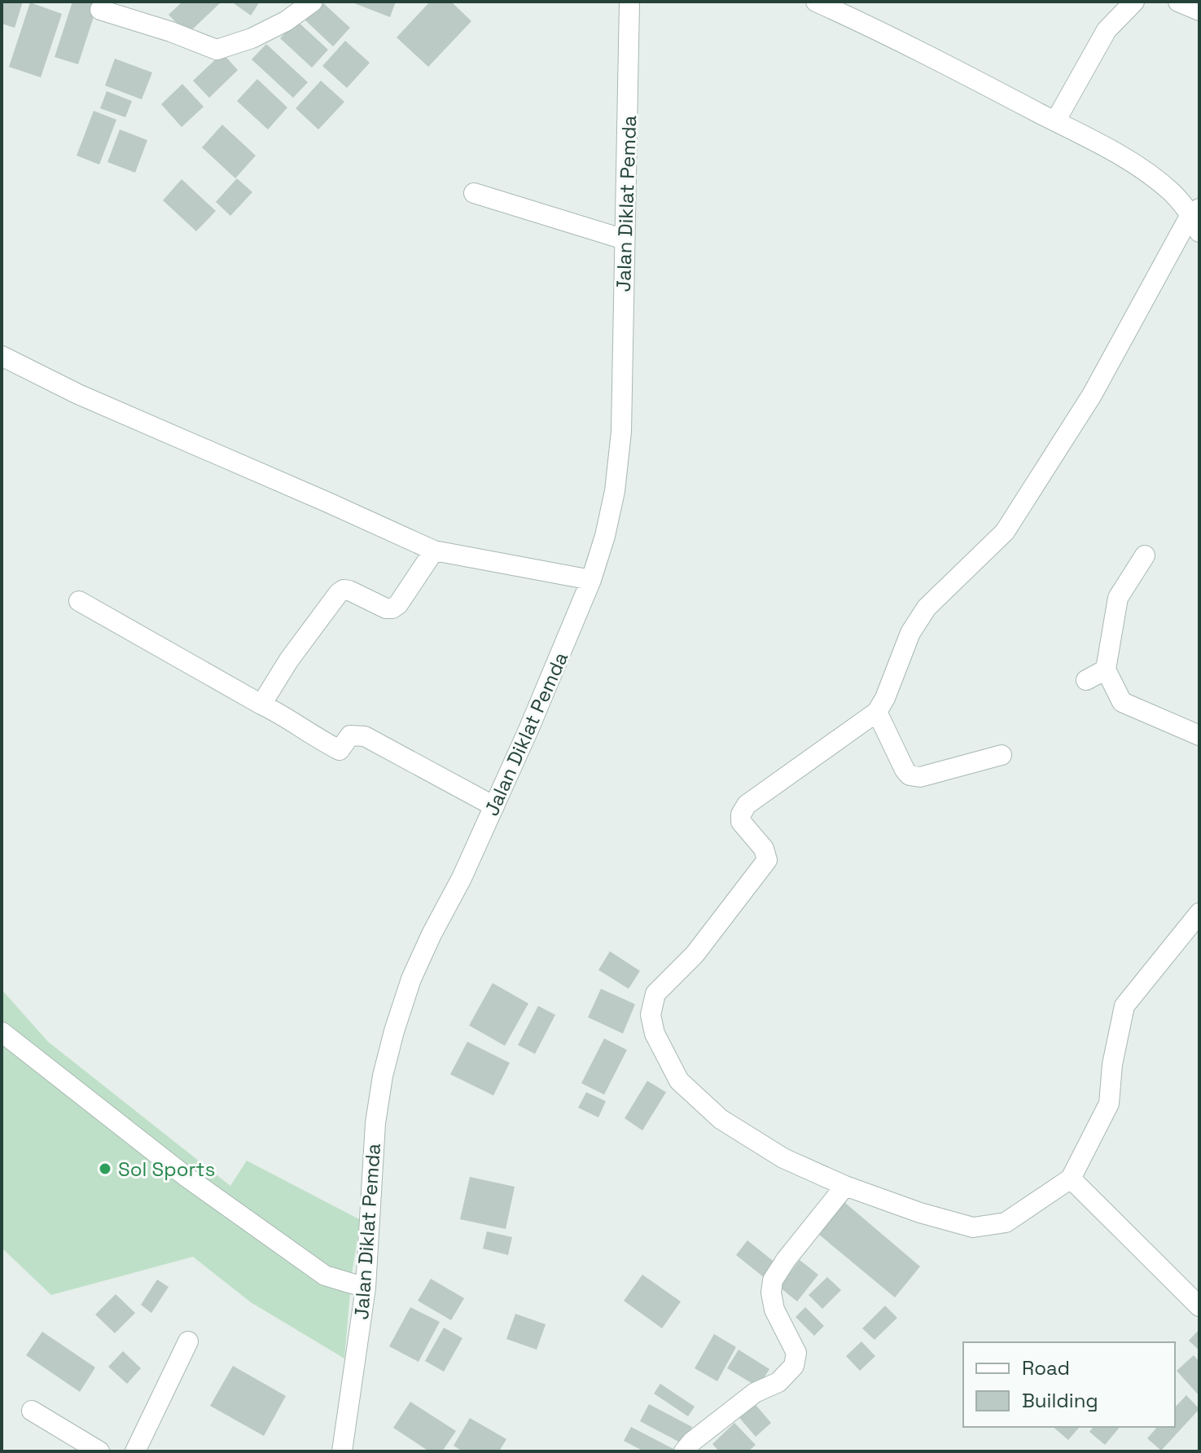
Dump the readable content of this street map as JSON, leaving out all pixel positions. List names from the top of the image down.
{
  "streets": {
    "street": ["Jalan Diklat Pemda"]
  },
  "places": ["Sol Sports"],
  "legend": ["Road", "Building"]
}
